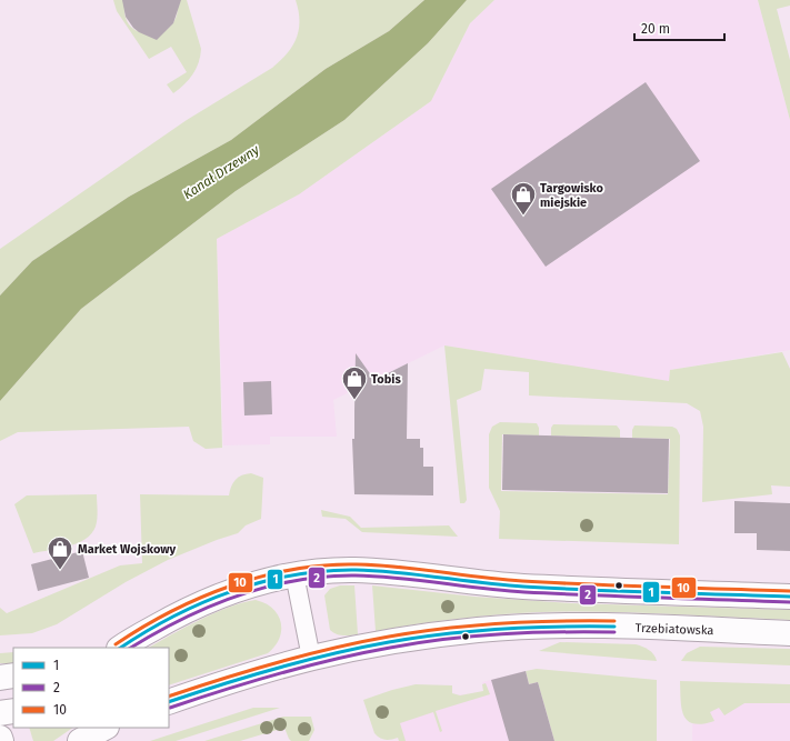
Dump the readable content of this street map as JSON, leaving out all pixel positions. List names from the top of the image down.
{
  "streets": {
    "street": ["Trzebiatowska"]
  },
  "water": ["Kanał Drzewny"],
  "places": {
    "shop": ["Targowisko miejskie", "Tobis", "Market Wojskowy"]
  },
  "lines": ["transit line 10", "transit line 1", "transit line 2"],
  "legend": ["1", "2", "10"],
  "scale_bar": "20 m"
}
